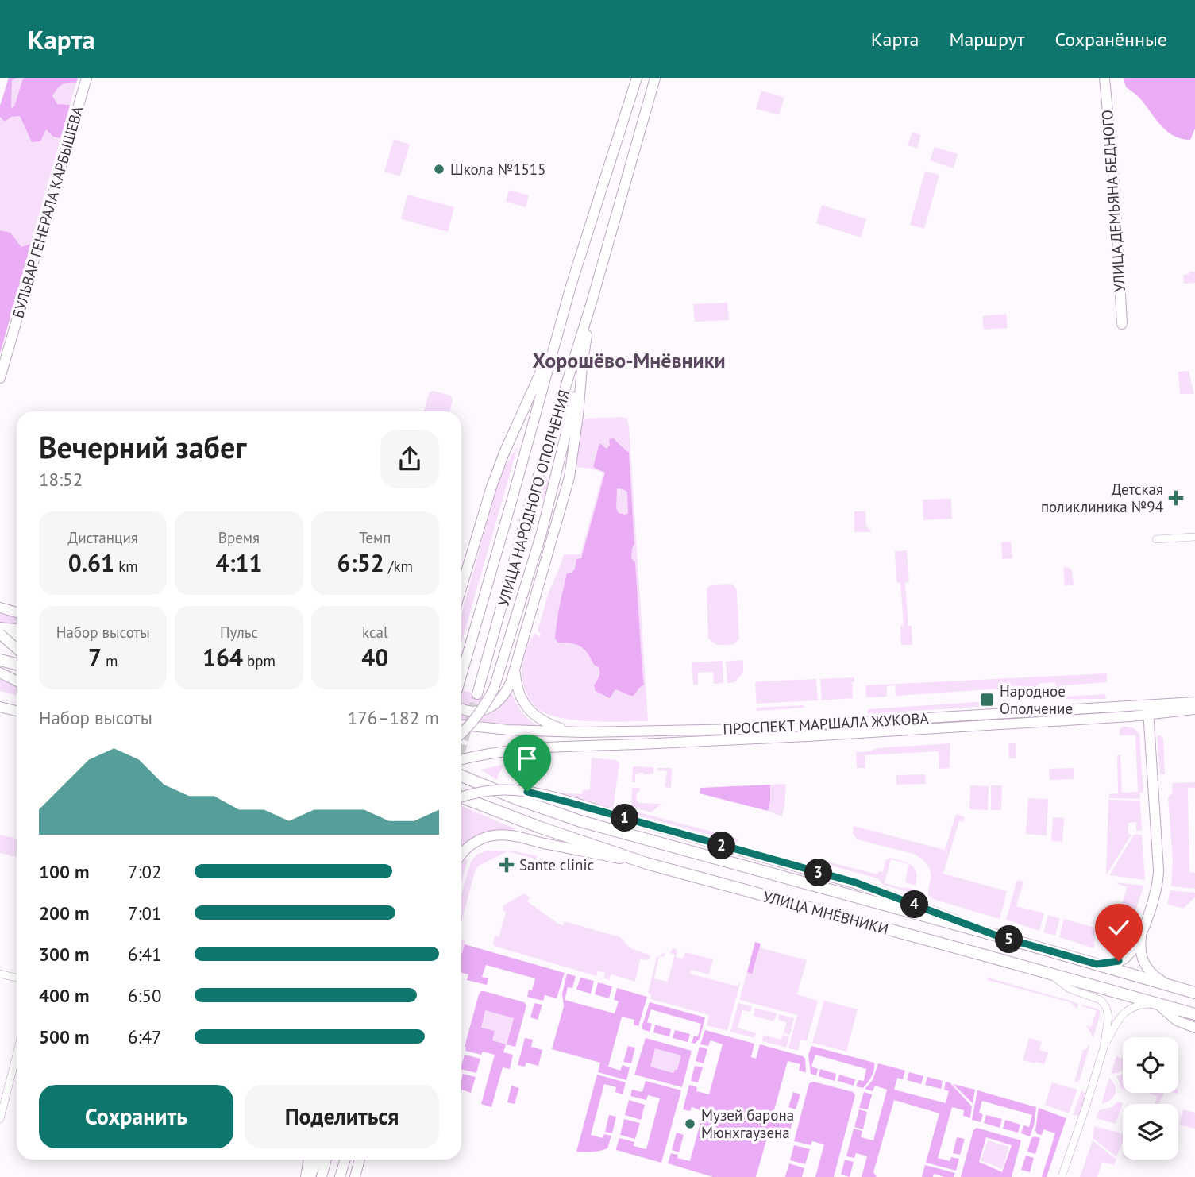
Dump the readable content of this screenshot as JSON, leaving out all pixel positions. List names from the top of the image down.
{
  "streets": {
    "main road": [
      "УЛИЦА ДЕМЬЯНА БЕДНОГО",
      "БУЛЬВАР ГЕНЕРАЛА КАРБЫШЕВА",
      "УЛИЦА НАРОДНОГО ОПОЛЧЕНИЯ",
      "ПРОСПЕКТ МАРШАЛА ЖУКОВА",
      "УЛИЦА МНЁВНИКИ"
    ]
  },
  "districts": ["Хорошёво-Мнёвники"],
  "places": {
    "other": ["Школа №1515", "Музей барона Мюнхгаузена"],
    "health": ["Детская поликлиника №94", "Sante clinic"],
    "transit": ["Народное Ополчение"]
  },
  "page": {
    "header": "Карта",
    "nav": ["Карта", "Маршрут", "Сохранённые"],
    "heading": ["Вечерний забег", "18:52"],
    "stats": [
      ["Дистанция", "0.61 km"],
      ["Время", "4:11"],
      ["Темп", "6:52 /km"],
      ["Набор высоты", "7 m"],
      ["Пульс", "164 bpm"],
      ["kcal", "40"]
    ],
    "chart": ["Набор высоты", "176–182 m"],
    "pins": [
      "1",
      "2",
      "3",
      "4",
      "5"
    ],
    "list": [
      {
        "name": "100 m",
        "note": "7:02"
      },
      {
        "name": "200 m",
        "note": "7:01"
      },
      {
        "name": "300 m",
        "note": "6:41"
      },
      {
        "name": "400 m",
        "note": "6:50"
      },
      {
        "name": "500 m",
        "note": "6:47"
      }
    ],
    "buttons": ["Сохранить", "Поделиться"]
  }
}
